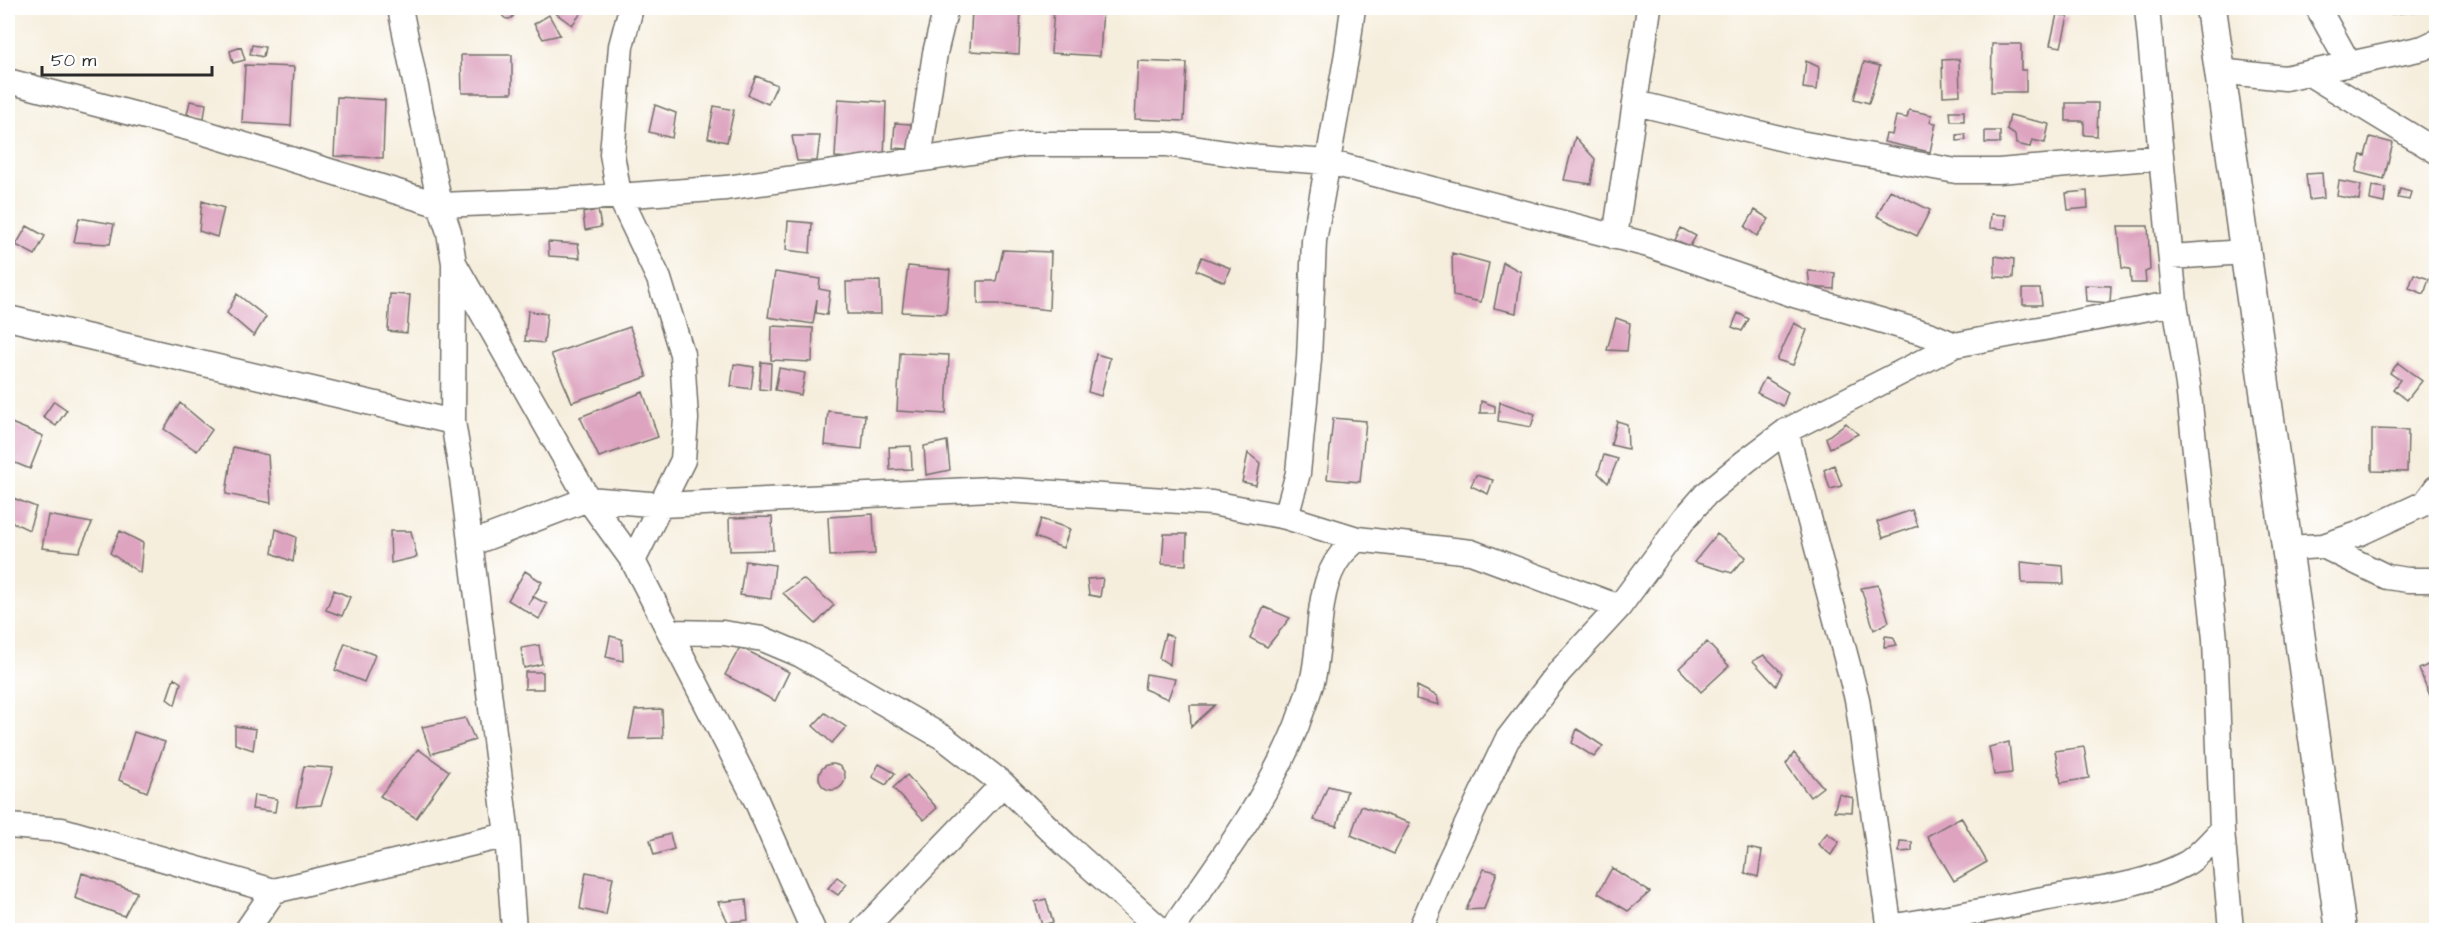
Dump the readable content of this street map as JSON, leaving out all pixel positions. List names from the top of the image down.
{
  "scale_bar": "50 m"
}
